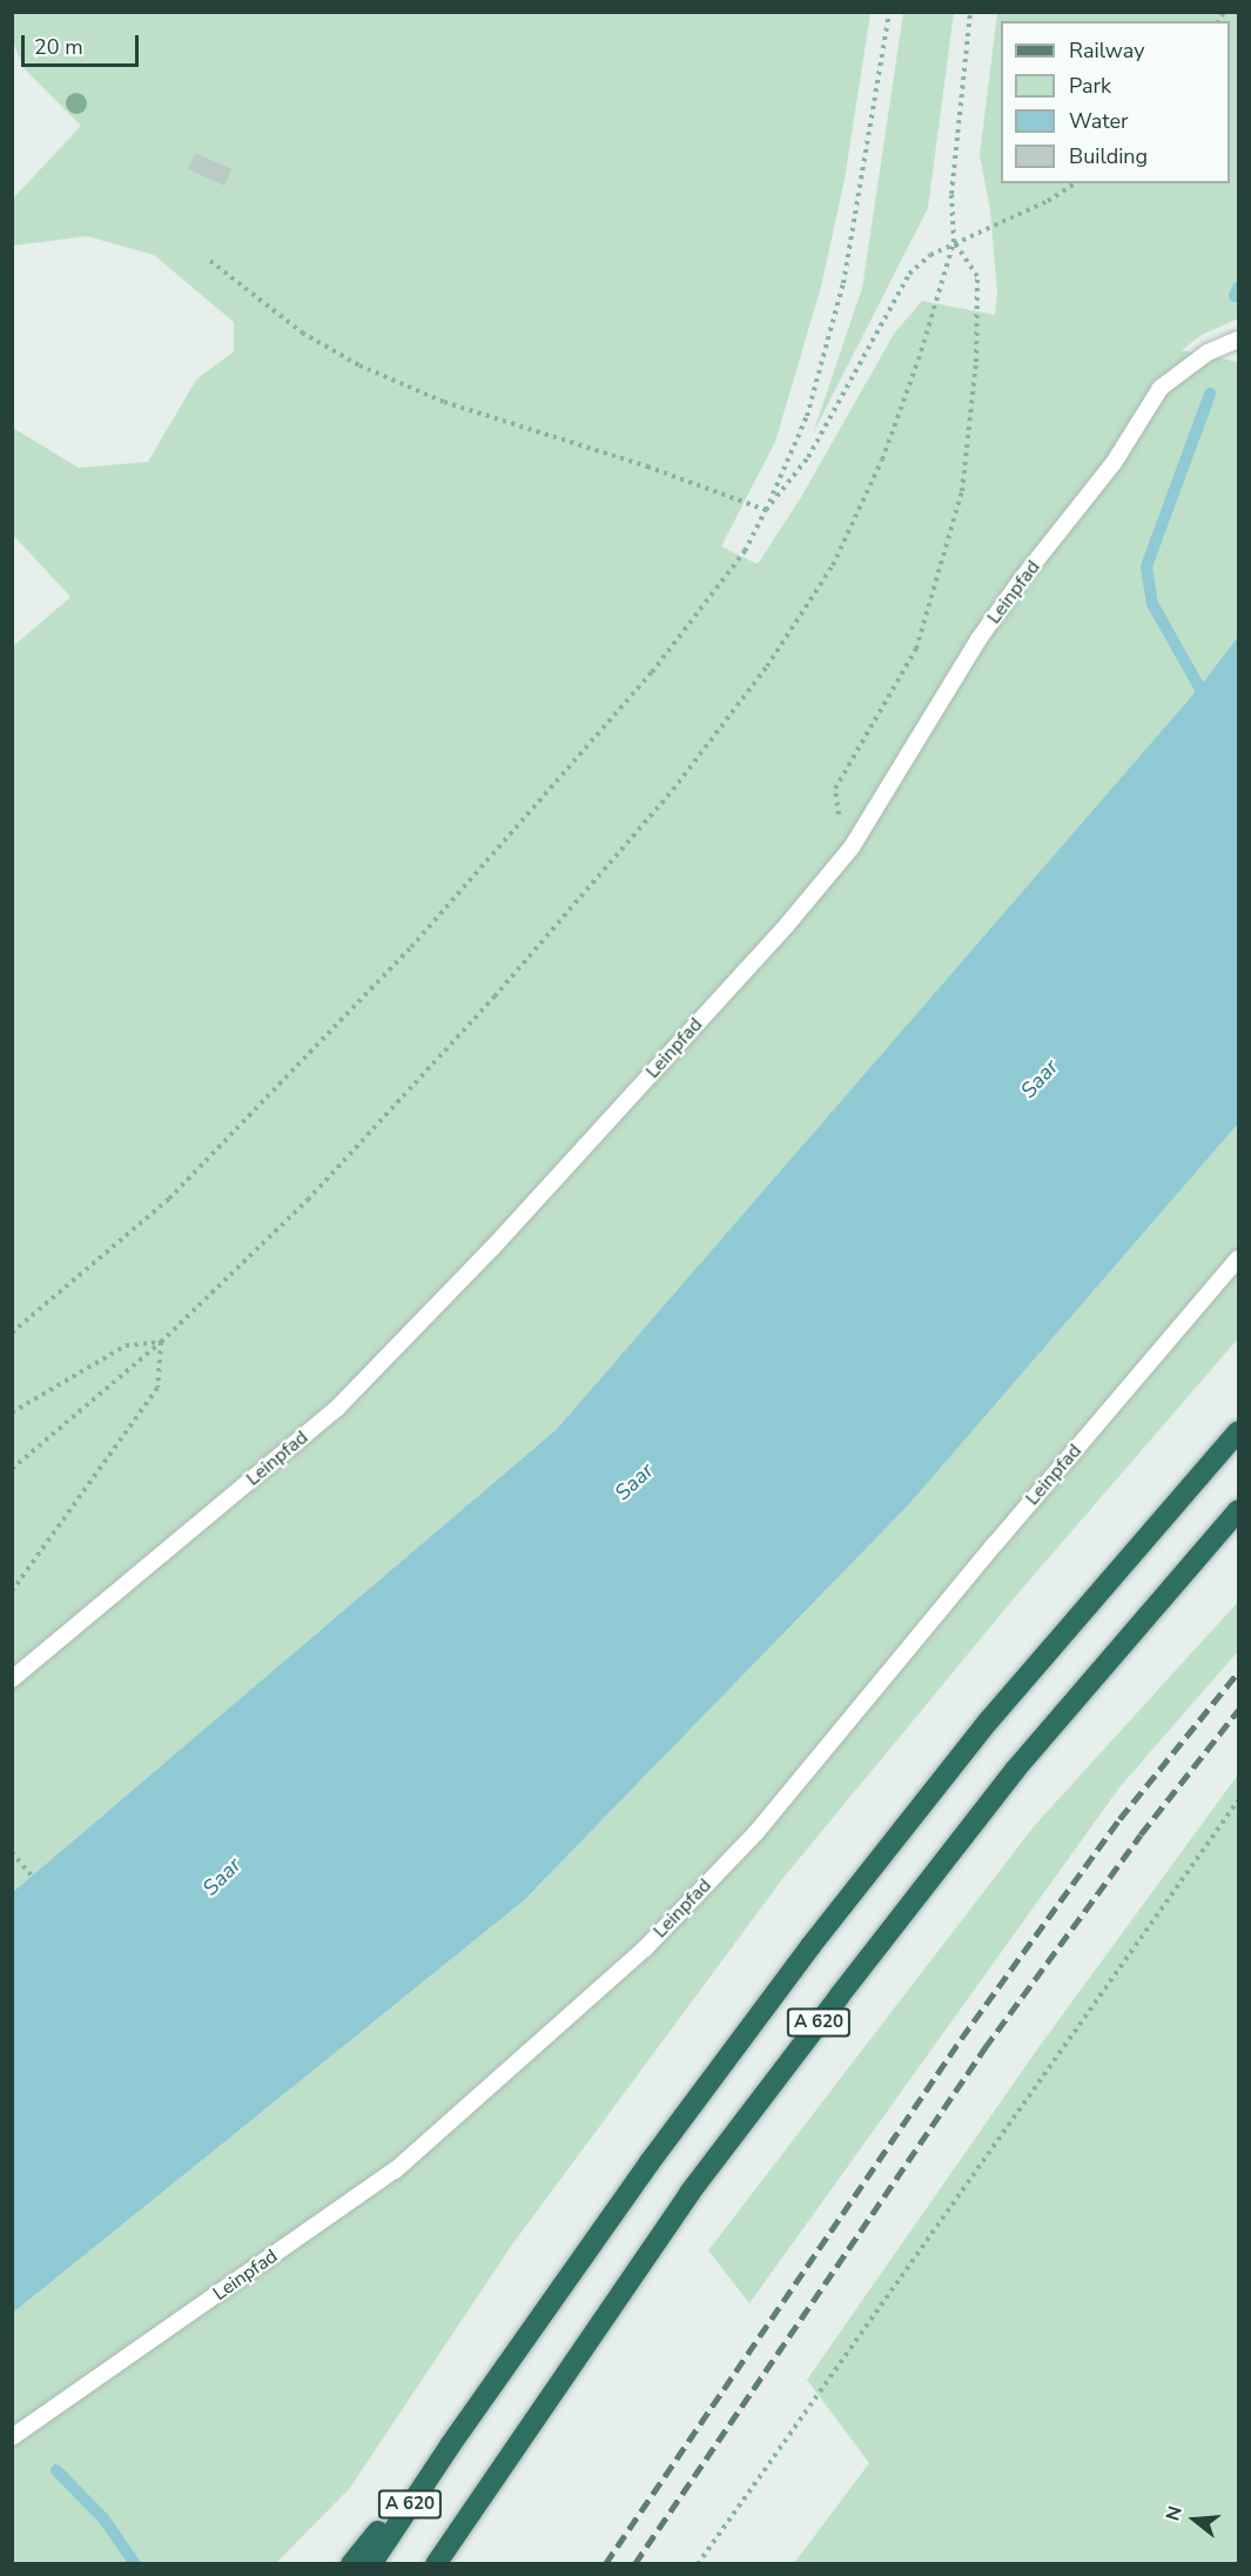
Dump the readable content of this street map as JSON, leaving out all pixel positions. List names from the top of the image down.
{
  "streets": {
    "highway": ["A 620"],
    "lane": ["Leinpfad"]
  },
  "water": ["Saar"],
  "legend": [
    "Railway",
    "Park",
    "Water",
    "Building"
  ],
  "scale_bar": "20 m",
  "north": "left"
}
